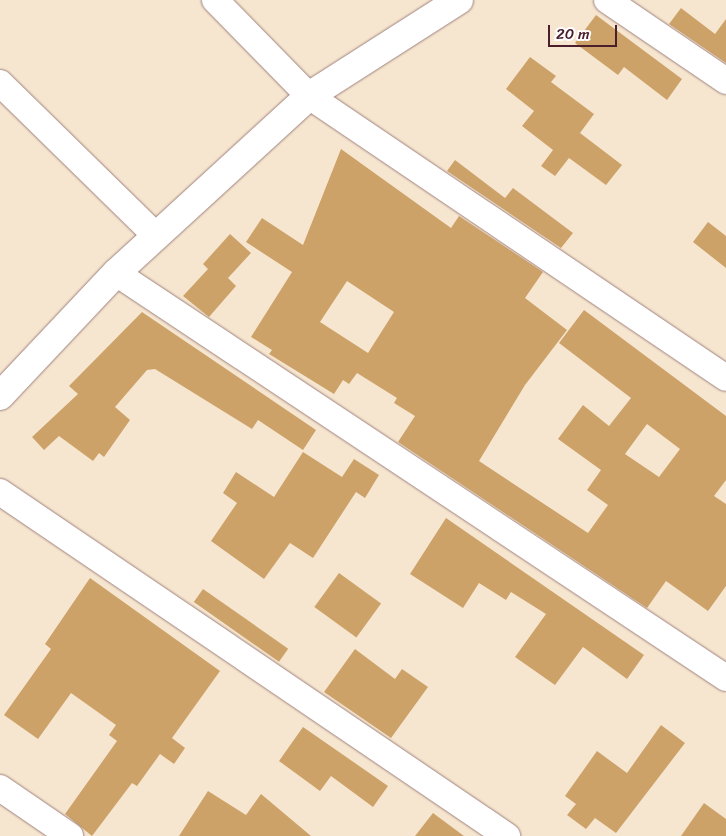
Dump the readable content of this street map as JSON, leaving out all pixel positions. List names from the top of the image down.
{
  "scale_bar": "20 m"
}
